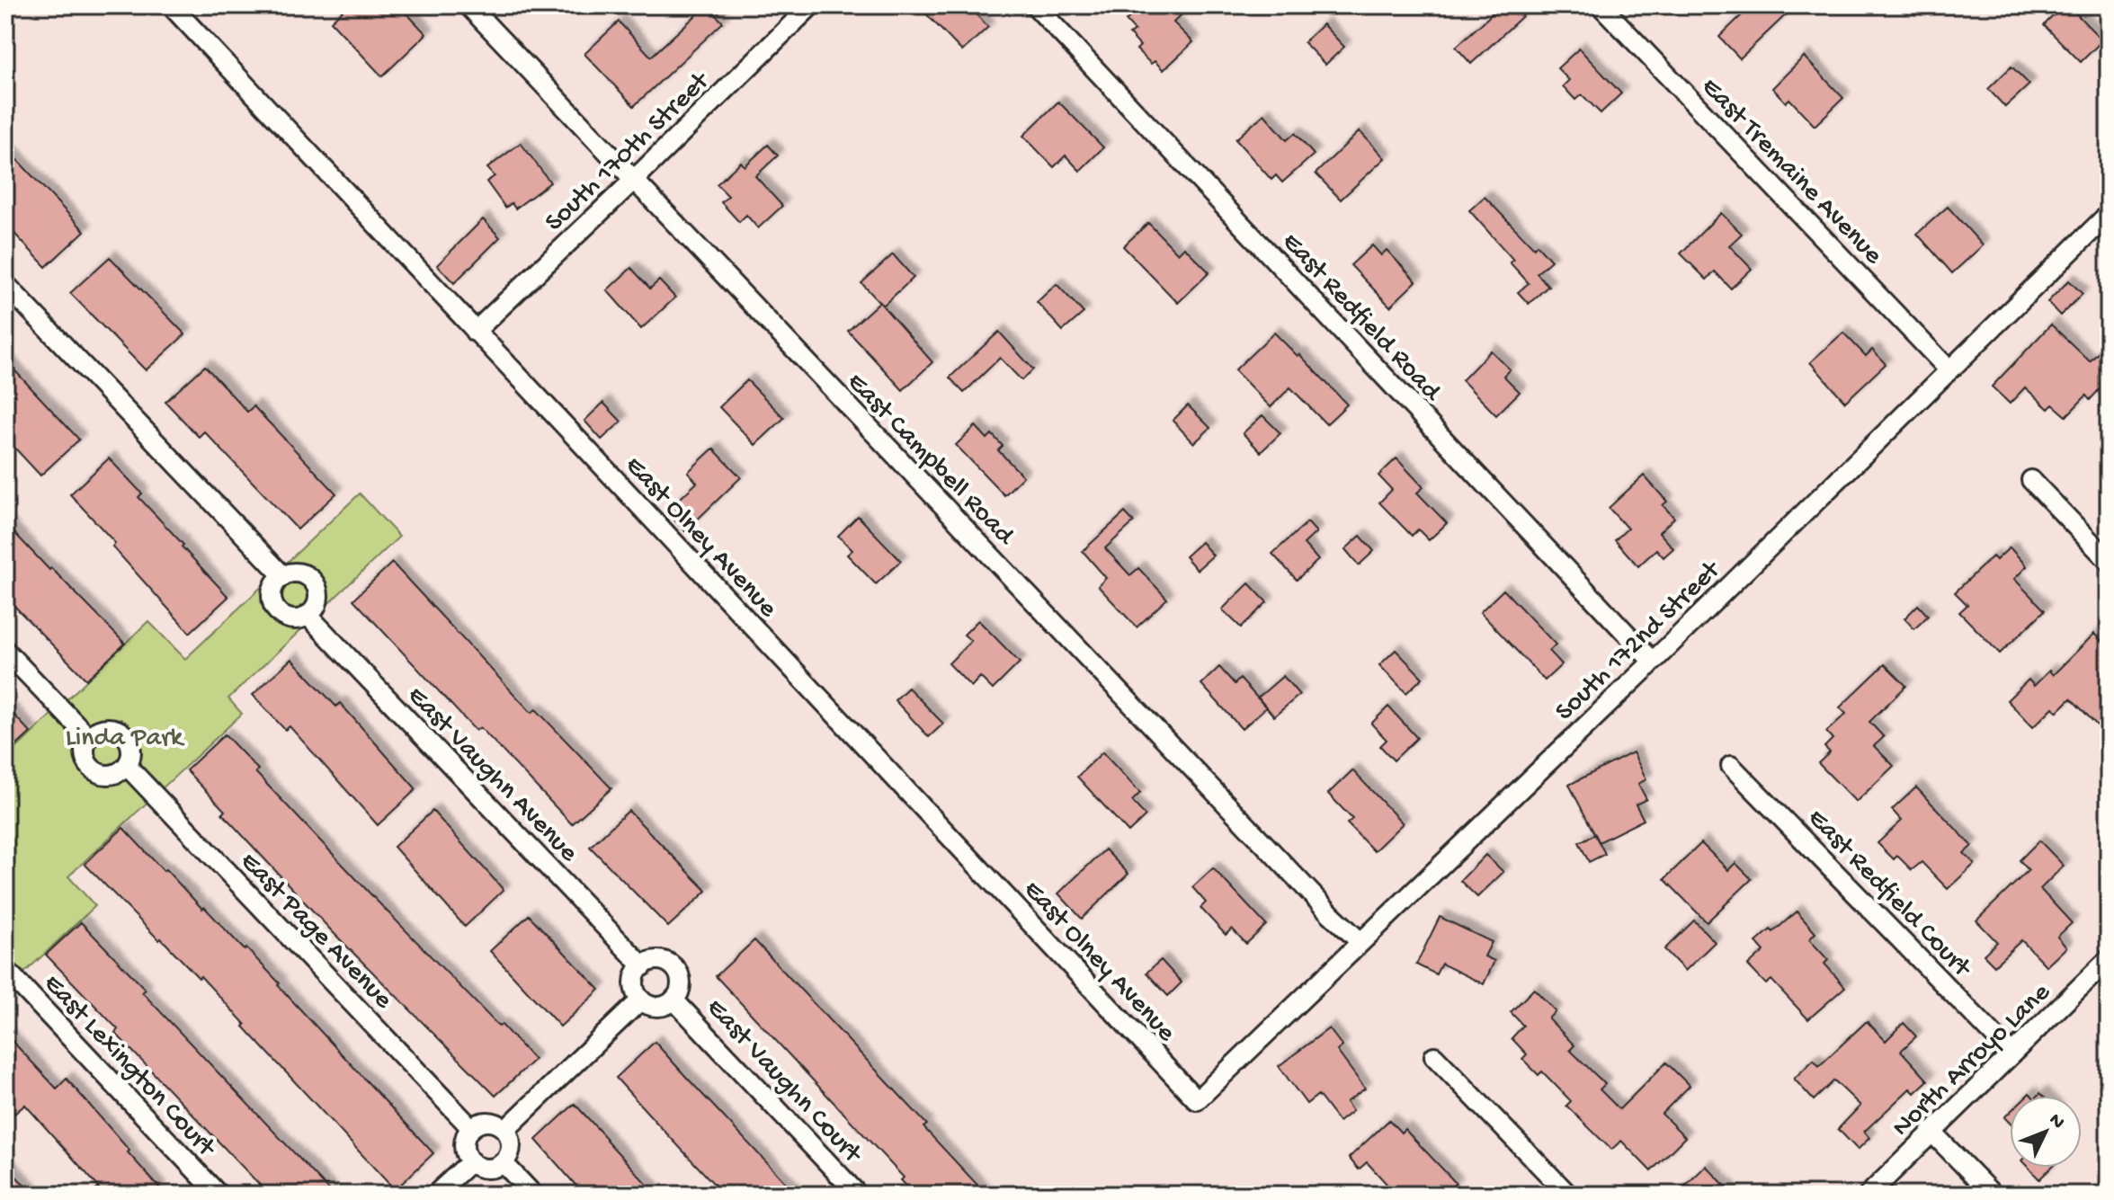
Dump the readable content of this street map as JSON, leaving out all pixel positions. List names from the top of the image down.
{
  "streets": {
    "street": [
      "South 170th Street",
      "East Tremaine Avenue",
      "East Redfield Road",
      "East Campbell Road",
      "East Olney Avenue",
      "South 172nd Street",
      "East Vaughn Avenue",
      "East Redfield Court",
      "East Page Avenue",
      "North Arroyo Lane",
      "East Lexington Court",
      "East Vaughn Court"
    ]
  },
  "crossings": [
    ["South 170th Street", "East Campbell Road"],
    ["South 170th Street", "East Olney Avenue"],
    ["East Tremaine Avenue", "South 172nd Street"],
    ["East Redfield Road", "South 172nd Street"],
    ["East Campbell Road", "South 172nd Street"],
    ["East Olney Avenue", "South 172nd Street"],
    ["East Vaughn Avenue", "East Vaughn Court"],
    ["East Redfield Court", "North Arroyo Lane"]
  ],
  "parks": ["Linda Park"],
  "north": "top right"
}
